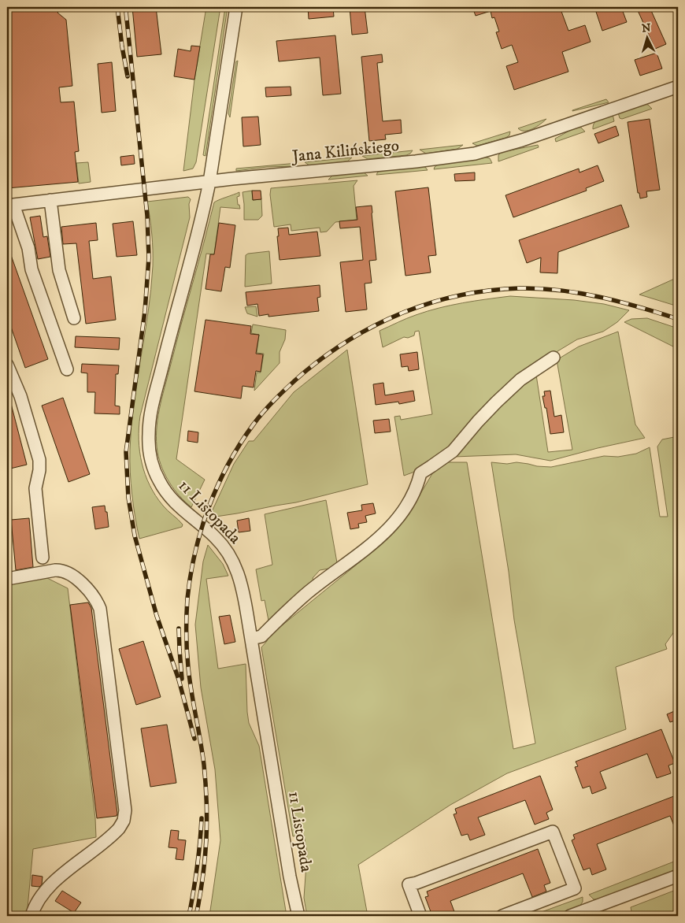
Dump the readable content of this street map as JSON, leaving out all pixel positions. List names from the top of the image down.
{
  "streets": {
    "street": ["Jana Kilińskiego", "11 Listopada"]
  },
  "crossings": [
    ["Jana Kilińskiego", "11 Listopada"]
  ],
  "north": "top"
}
